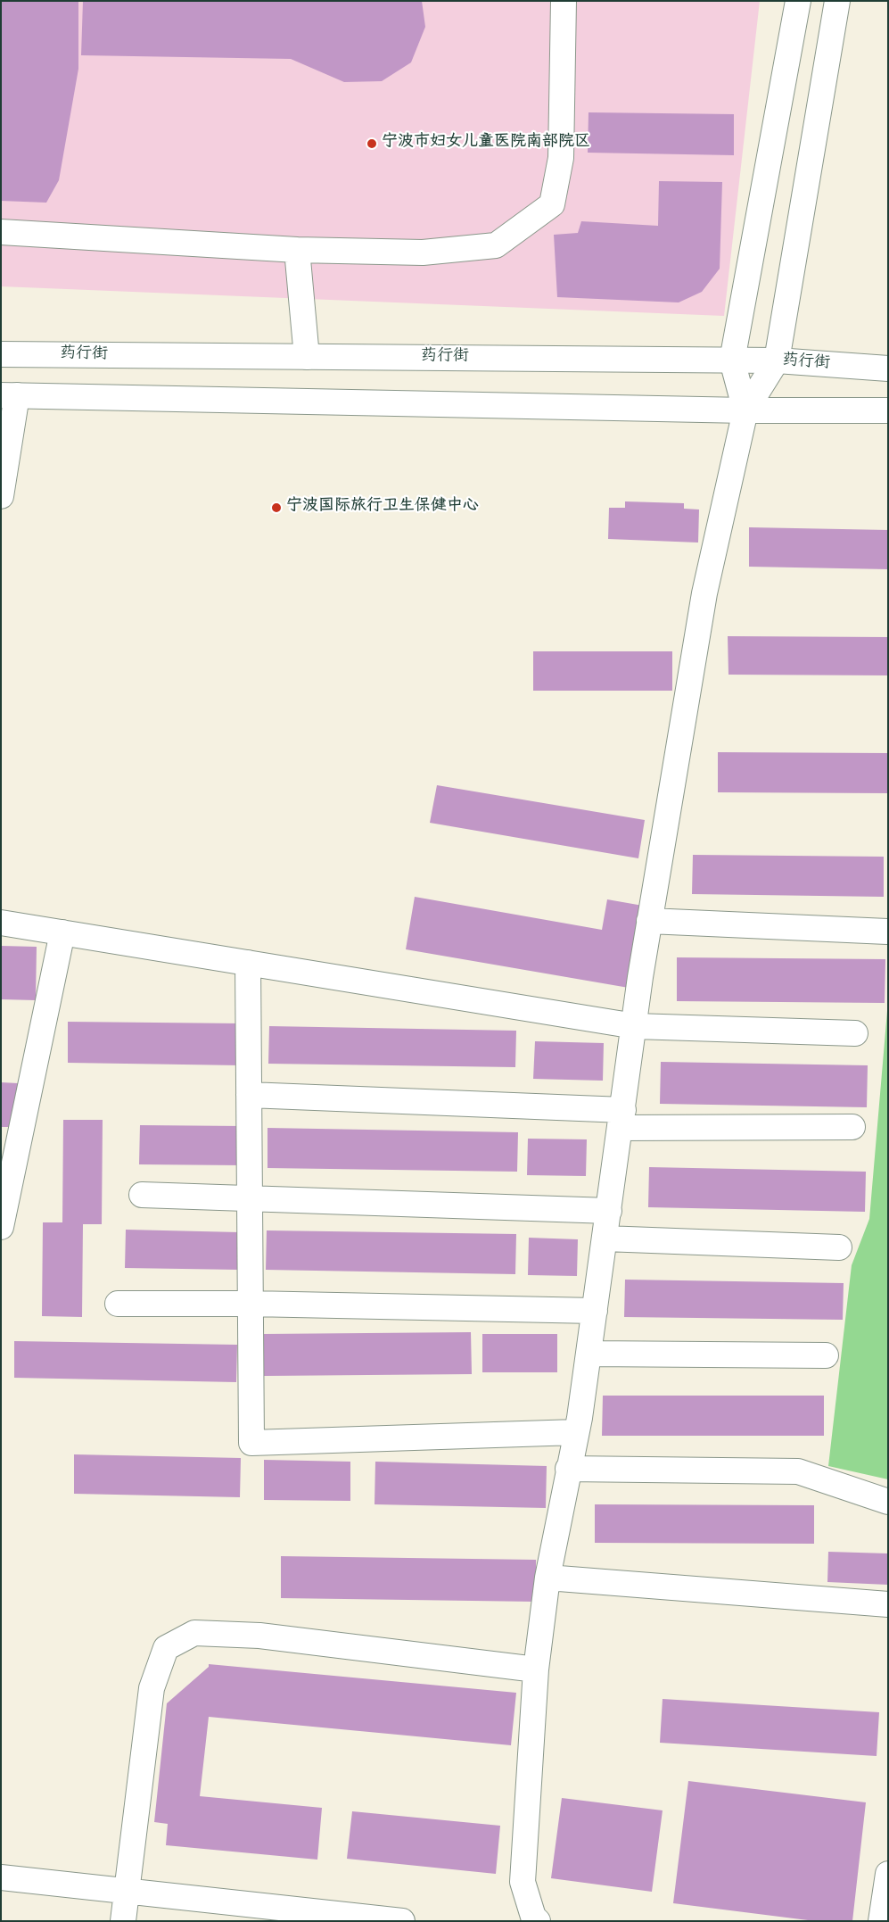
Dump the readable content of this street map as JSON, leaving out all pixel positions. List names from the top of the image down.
{
  "streets": {
    "street": ["药行街"]
  },
  "places": ["宁波市妇女儿童医院南部院区", "宁波国际旅行卫生保健中心"]
}
